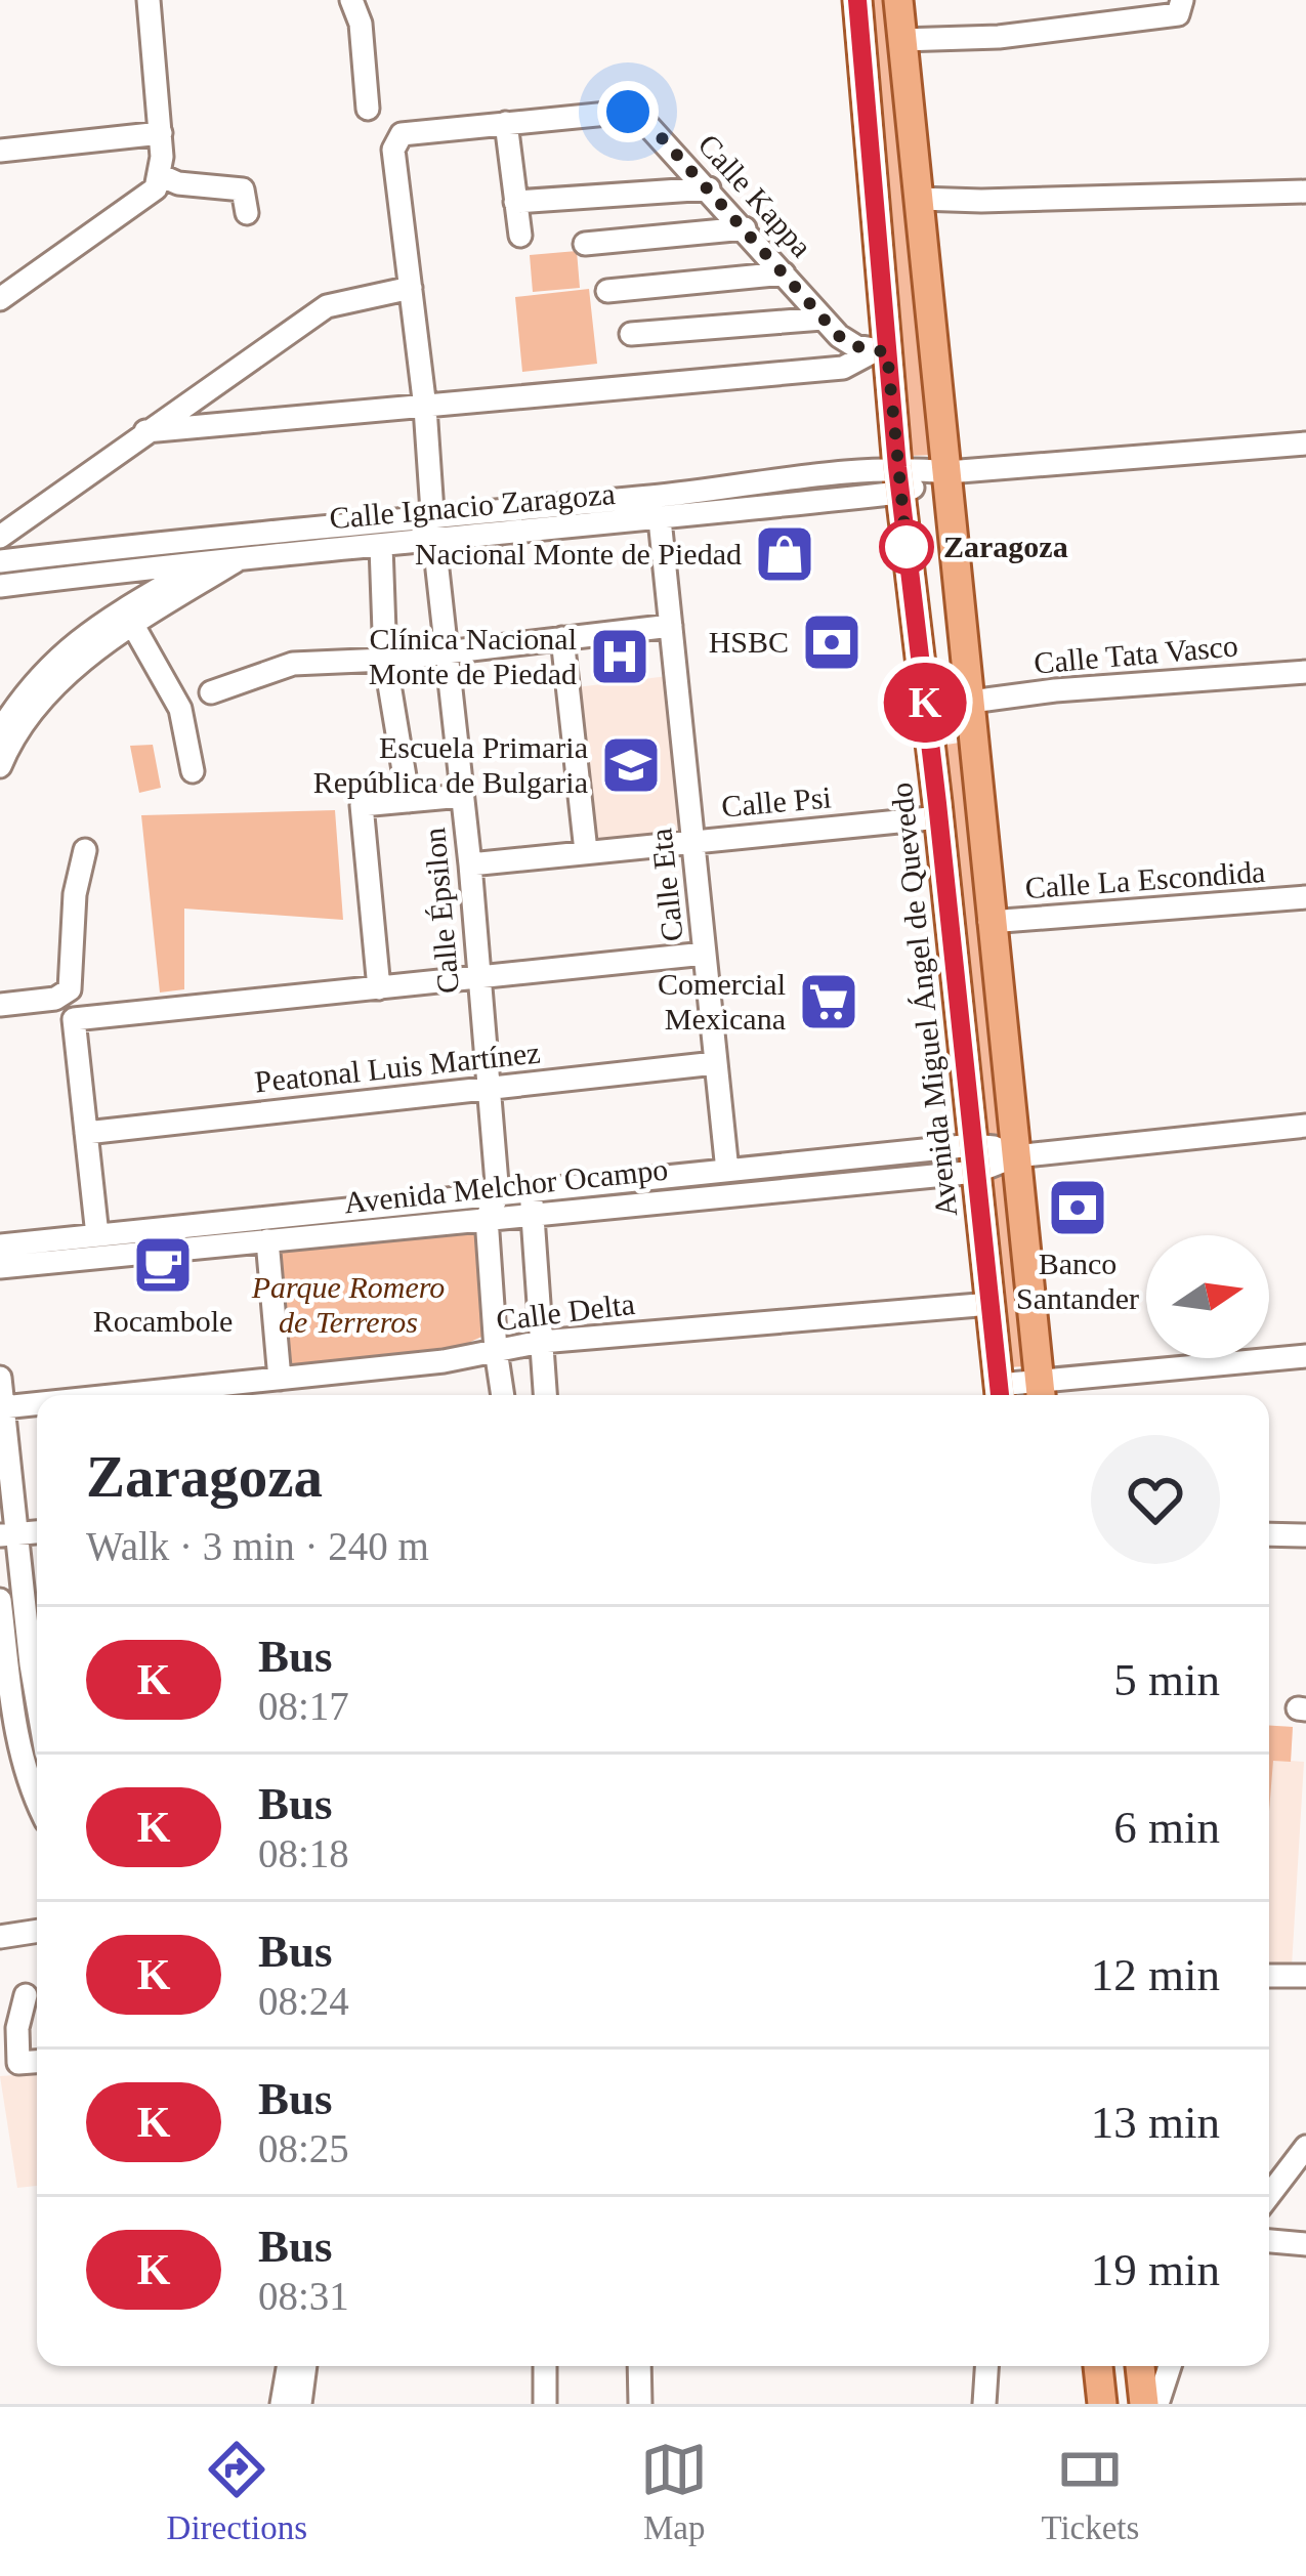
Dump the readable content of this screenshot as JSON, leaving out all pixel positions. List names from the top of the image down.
{
  "streets": {
    "main road": ["Avenida Miguel Ángel de Quevedo"],
    "street": [
      "Calle Kappa",
      "Calle Ignacio Zaragoza",
      "Calle Tata Vasco",
      "Calle Psi",
      "Calle La Escondida",
      "Calle Eta",
      "Calle Épsilon",
      "Peatonal Luis Martínez",
      "Avenida Melchor Ocampo",
      "Calle Delta"
    ]
  },
  "crossings": [
    ["Calle Kappa", "Calle Épsilon"],
    ["Calle Kappa", "Avenida Miguel Ángel de Quevedo"],
    ["Calle Ignacio Zaragoza", "Calle Eta"],
    ["Calle Ignacio Zaragoza", "Calle Épsilon"],
    ["Calle Ignacio Zaragoza", "Avenida Miguel Ángel de Quevedo"],
    ["Calle Psi", "Calle Eta"],
    ["Calle Psi", "Calle Épsilon"],
    ["Calle Psi", "Avenida Miguel Ángel de Quevedo"],
    ["Calle Eta", "Peatonal Luis Martínez"],
    ["Calle Eta", "Avenida Melchor Ocampo"],
    ["Calle Épsilon", "Peatonal Luis Martínez"],
    ["Calle Épsilon", "Avenida Melchor Ocampo"],
    ["Calle Épsilon", "Calle Delta"],
    ["Avenida Miguel Ángel de Quevedo", "Avenida Melchor Ocampo"],
    ["Avenida Miguel Ángel de Quevedo", "Calle Delta"]
  ],
  "parks": ["Parque Romero de Terreros"],
  "places": {
    "other": ["Zaragoza"],
    "shop": ["Nacional Monte de Piedad"],
    "bank": ["HSBC", "Banco Santander"],
    "hospital": ["Clínica Nacional Monte de Piedad"],
    "school or university": ["Escuela Primaria República de Bulgaria"],
    "supermarket": ["Comercial Mexicana"],
    "cafe": ["Rocambole"]
  },
  "lines": ["bus line K"],
  "north": "right",
  "page": {
    "on_map": "K",
    "heading": ["Zaragoza", "Walk · 3 min · 240 m"],
    "list": [
      {
        "mark": "K",
        "name": "Bus",
        "note": "08:17",
        "value": "5 min"
      },
      {
        "mark": "K",
        "name": "Bus",
        "note": "08:18",
        "value": "6 min"
      },
      {
        "mark": "K",
        "name": "Bus",
        "note": "08:24",
        "value": "12 min"
      },
      {
        "mark": "K",
        "name": "Bus",
        "note": "08:25",
        "value": "13 min"
      },
      {
        "mark": "K",
        "name": "Bus",
        "note": "08:31",
        "value": "19 min"
      }
    ],
    "tabs": ["Directions", "Map", "Tickets"]
  }
}
